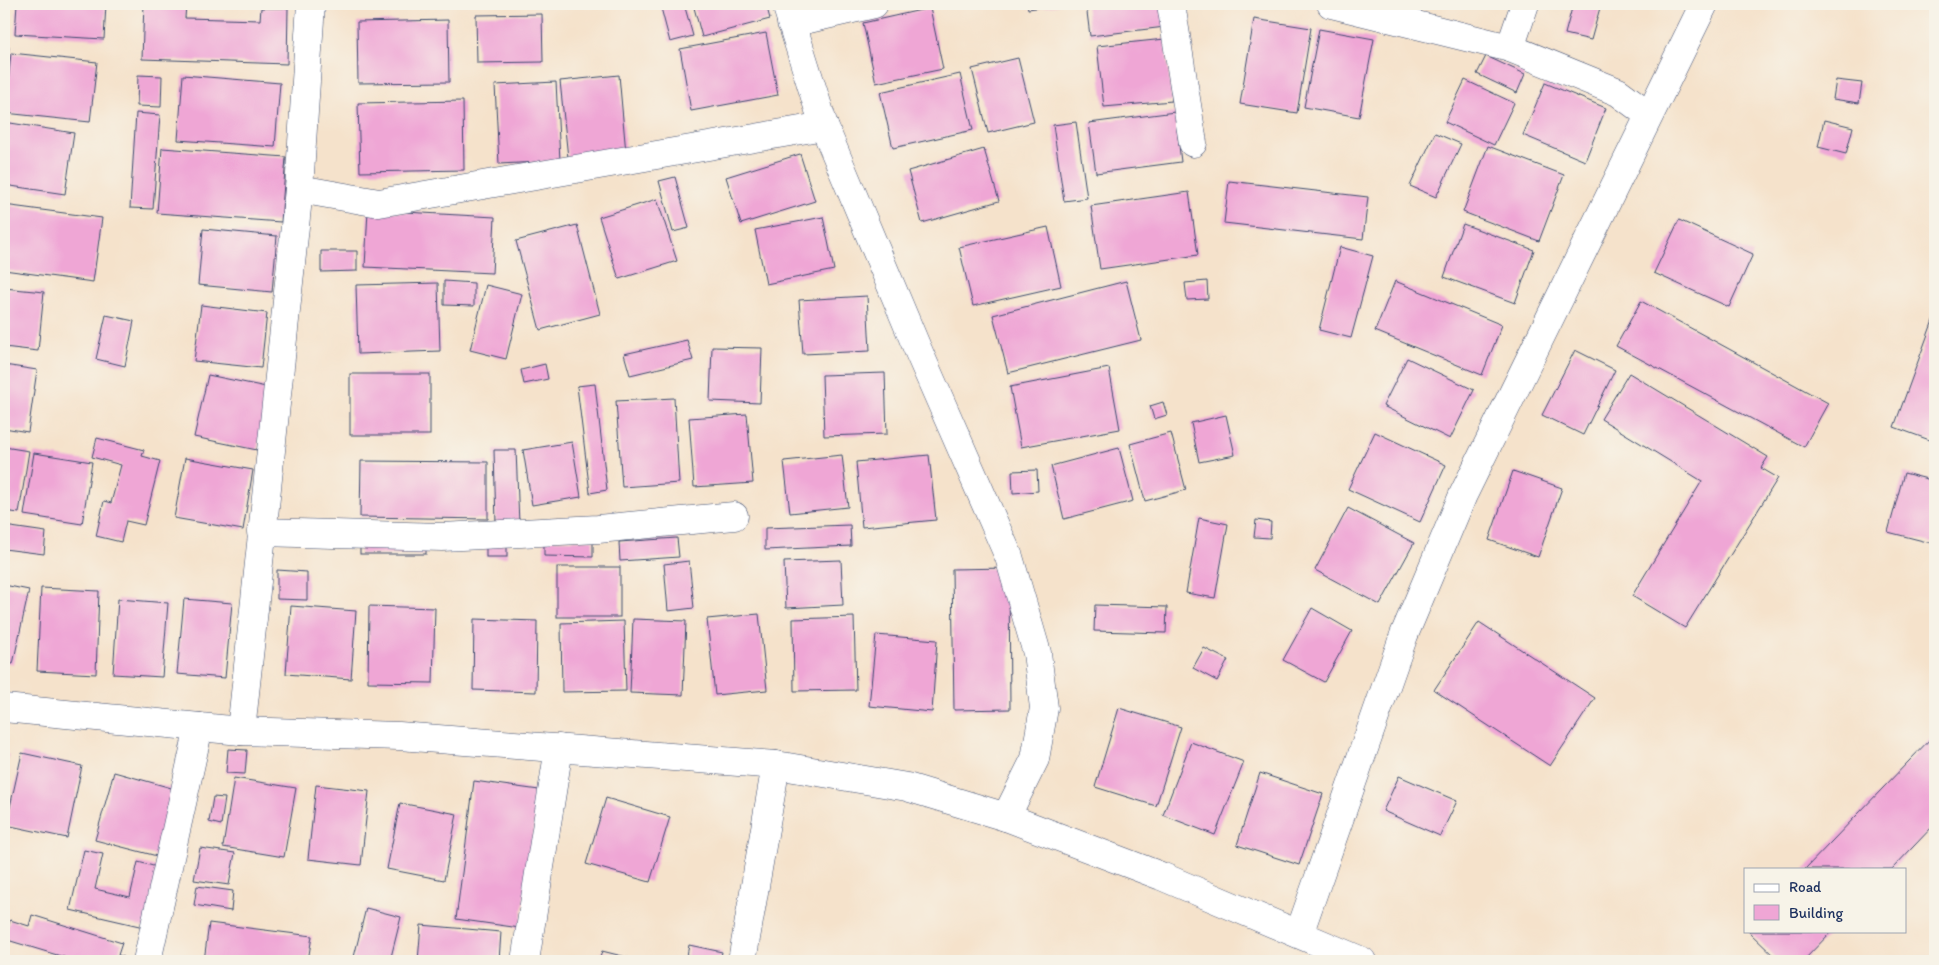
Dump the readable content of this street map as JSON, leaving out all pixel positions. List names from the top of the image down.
{
  "legend": ["Road", "Building"]
}
